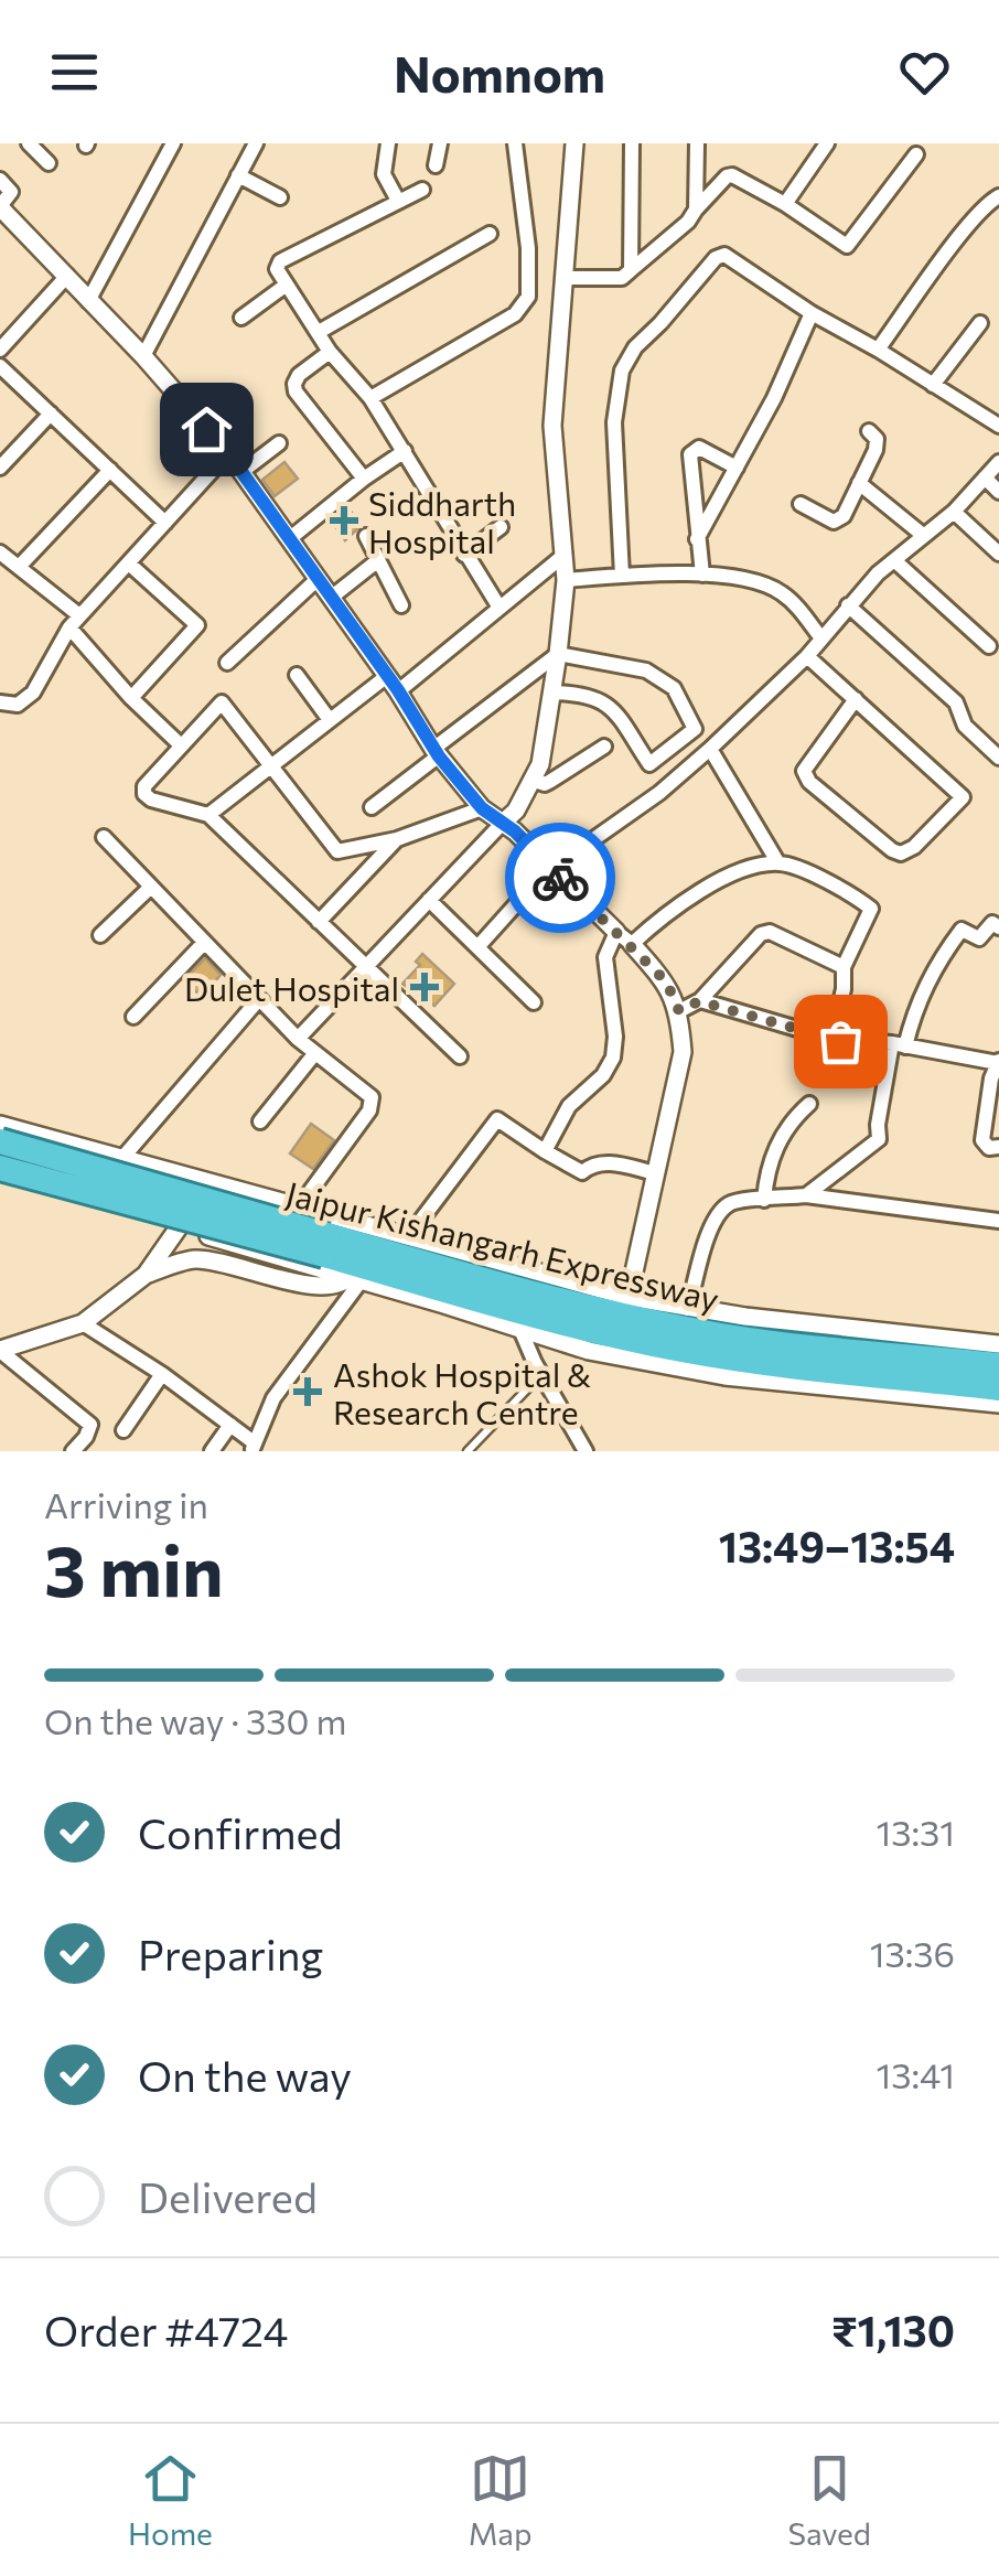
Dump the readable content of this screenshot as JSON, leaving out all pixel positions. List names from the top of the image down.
{
  "streets": {
    "highway": ["Jaipur Kishangarh Expressway"]
  },
  "places": {
    "health": ["Siddharth Hospital", "Dulet Hospital", "Ashok Hospital & Research Centre"]
  },
  "page": {
    "header": "Nomnom",
    "heading": ["3 min", "Arriving in", "13:49–13:54"],
    "panel": ["Order #4724", "₹1,130"],
    "bar": "On the way · 330 m",
    "list": [
      ["Confirmed", "13:31"],
      ["Preparing", "13:36"],
      ["On the way", "13:41"],
      "Delivered"
    ],
    "tabs": ["Home", "Map", "Saved"]
  }
}
